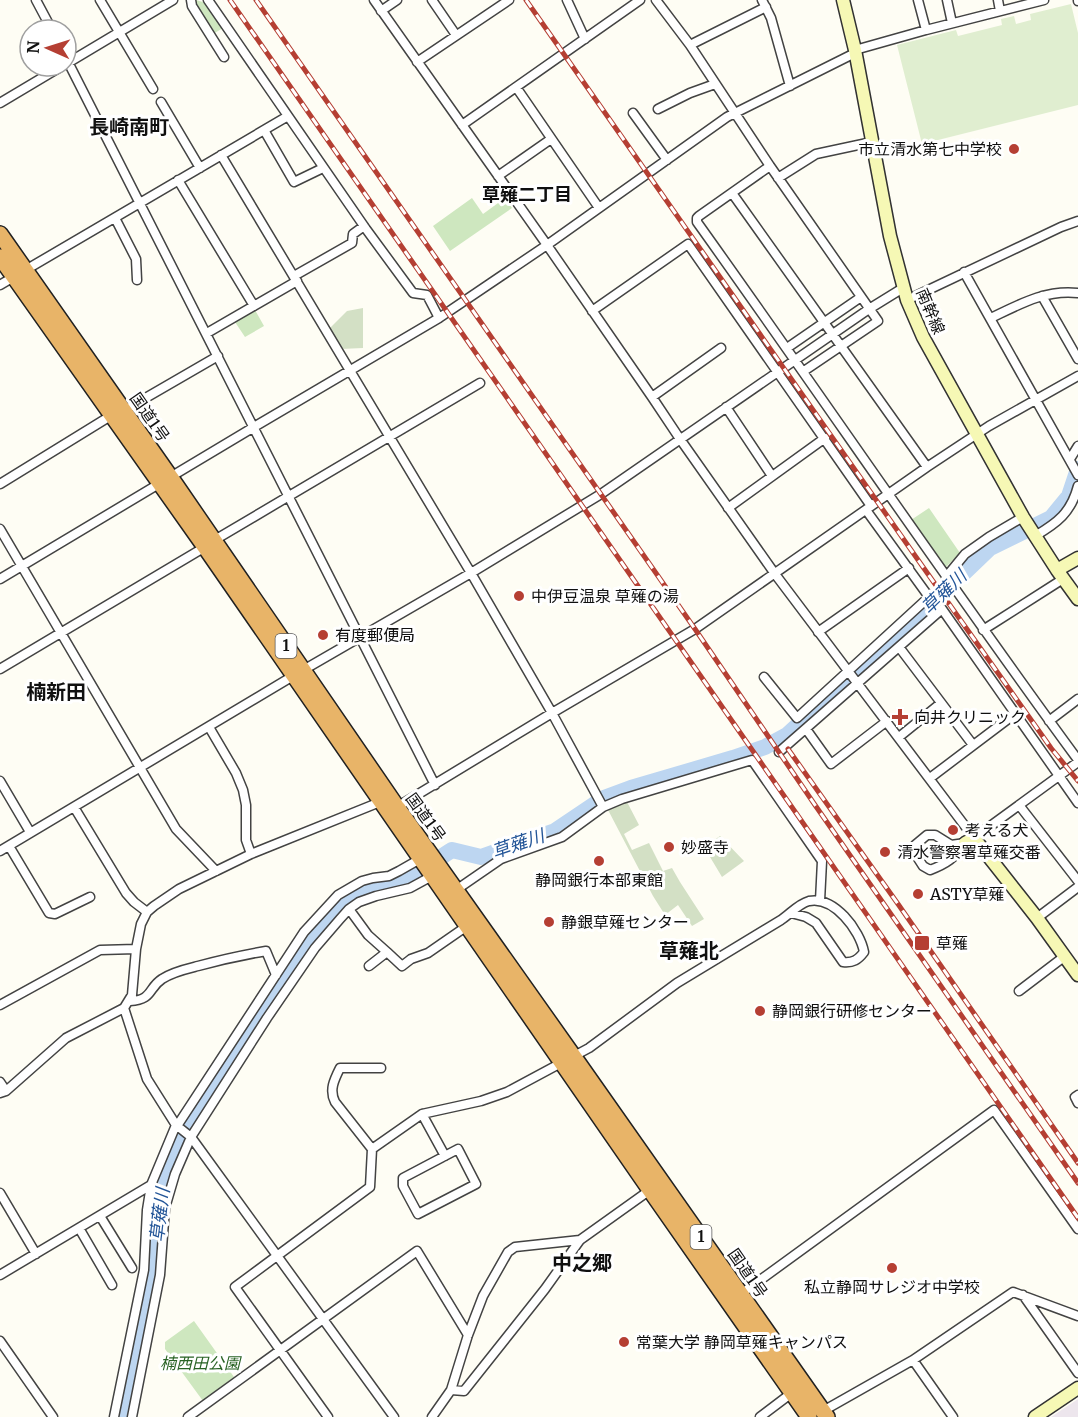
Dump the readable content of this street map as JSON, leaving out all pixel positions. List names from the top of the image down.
{
  "streets": {
    "highway": ["国道1号", "1"],
    "main road": ["南幹線"]
  },
  "districts": [
    "長崎南町",
    "草薙二丁目",
    "楠新田",
    "草薙北",
    "中之郷"
  ],
  "water": ["草薙川"],
  "parks": ["楠西田公園"],
  "places": {
    "other": [
      "市立清水第七中学校",
      "中伊豆温泉 草薙の湯",
      "有度郵便局",
      "考える犬",
      "妙盛寺",
      "清水警察署草薙交番",
      "静岡銀行本部東館",
      "ASTY草薙",
      "静銀草薙センター",
      "静岡銀行研修センター",
      "私立静岡サレジオ中学校",
      "常葉大学 静岡草薙キャンパス"
    ],
    "health": ["向井クリニック"],
    "transit": ["草薙"]
  },
  "north": "left"
}
